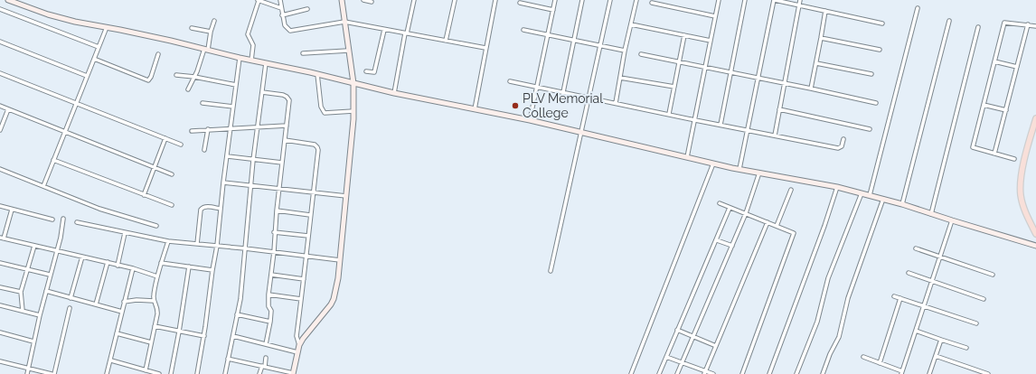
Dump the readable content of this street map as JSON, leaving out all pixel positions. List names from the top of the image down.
{
  "places": ["PLV Memorial College"]
}
